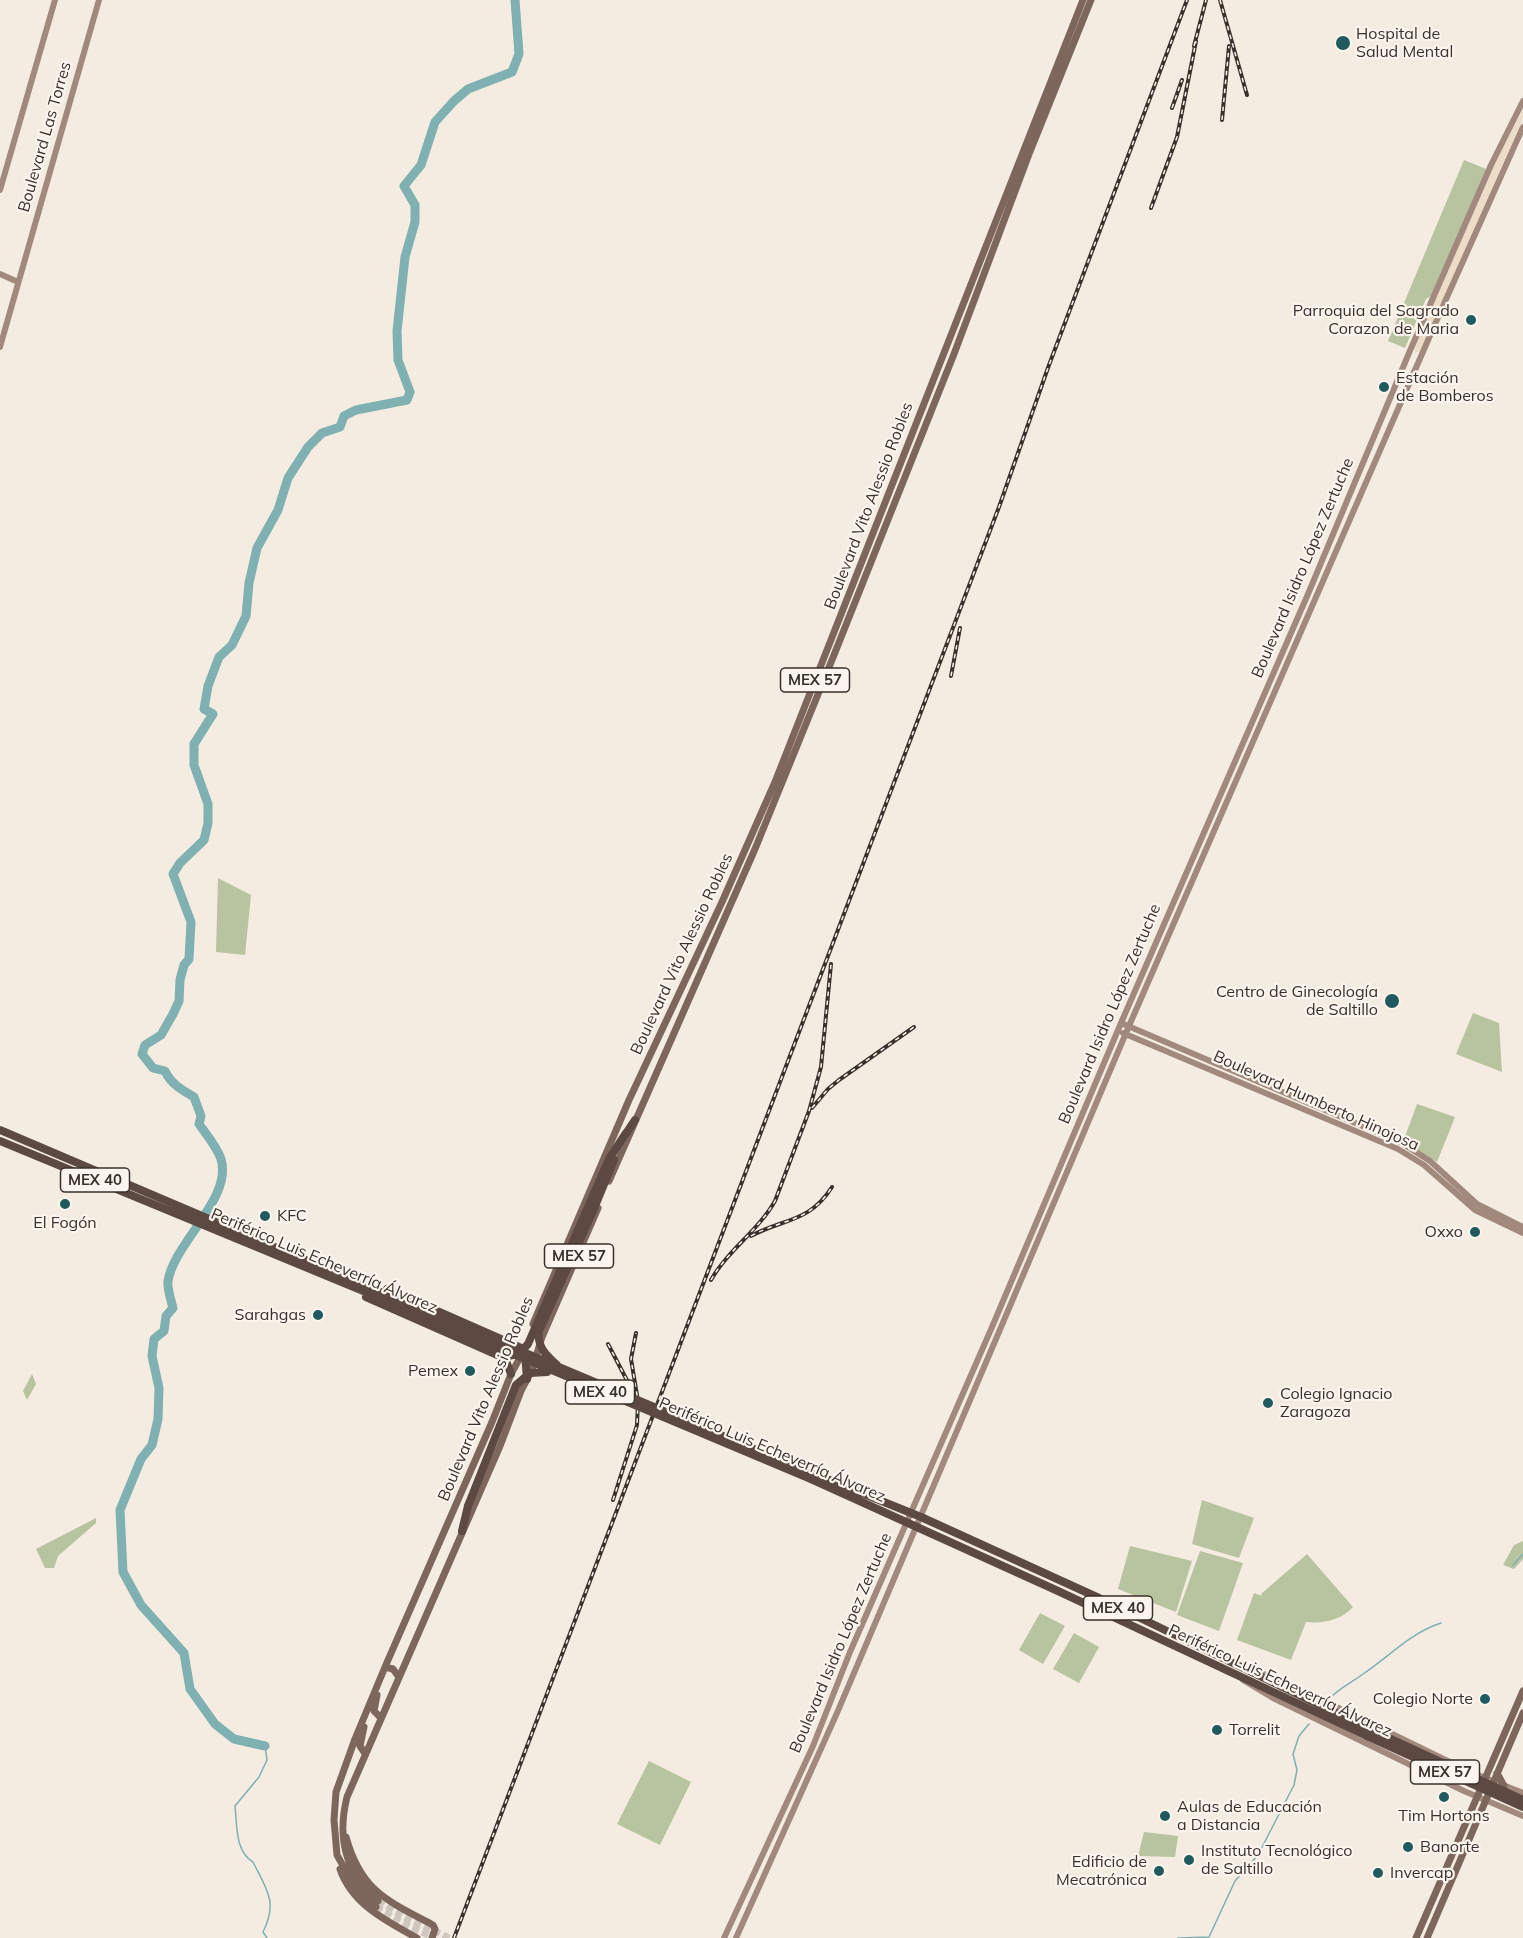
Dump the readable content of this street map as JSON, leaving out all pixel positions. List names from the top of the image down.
{
  "streets": {
    "highway": ["MEX 57", "MEX 40", "Periférico Luis Echeverría Álvarez"],
    "main road": [
      "Boulevard Las Torres",
      "Boulevard Vito Alessio Robles",
      "Boulevard Isidro López Zertuche",
      "Boulevard Humberto Hinojosa"
    ]
  },
  "crossings": [
    ["Boulevard Isidro López Zertuche", "Boulevard Humberto Hinojosa"],
    ["Boulevard Isidro López Zertuche", "Periférico Luis Echeverría Álvarez"]
  ],
  "places": [
    "Hospital de Salud Mental",
    "Parroquia del Sagrado Corazon de Maria",
    "Estación de Bomberos",
    "Centro de Ginecología de Saltillo",
    "El Fogón",
    "KFC",
    "Oxxo",
    "Sarahgas",
    "Pemex",
    "Colegio Ignacio Zaragoza",
    "Colegio Norte",
    "Torrelit",
    "Tim Hortons",
    "Aulas de Educación a Distancia",
    "Banorte",
    "Instituto Tecnológico de Saltillo",
    "Edificio de Mecatrónica",
    "Invercap"
  ]
}
